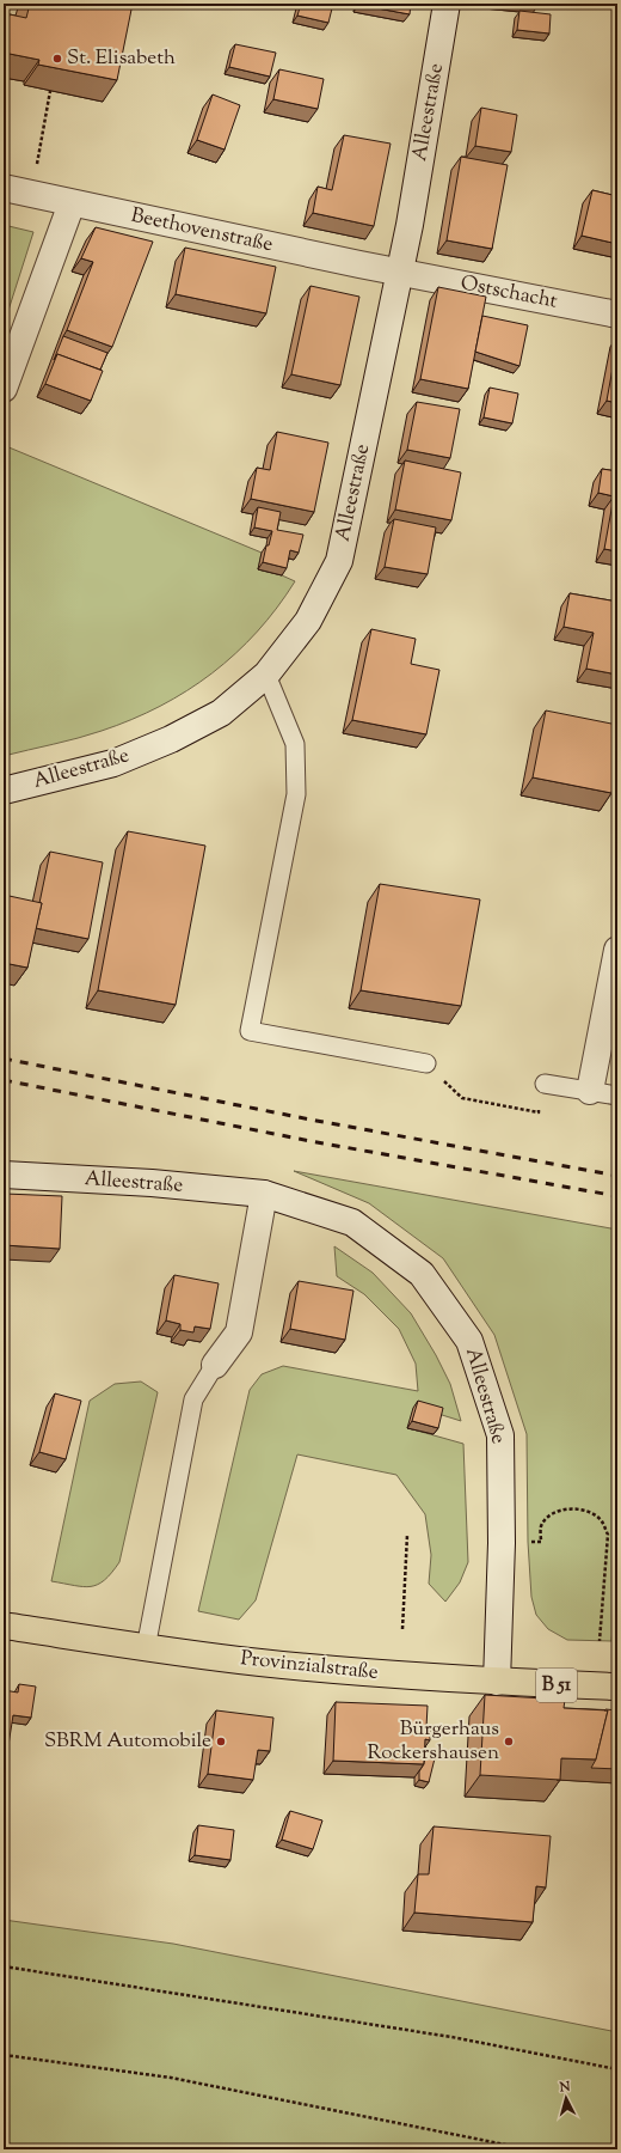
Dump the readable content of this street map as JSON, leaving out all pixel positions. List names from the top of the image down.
{
  "streets": {
    "main road": ["Provinzialstraße", "B 51"],
    "street": ["Alleestraße", "Beethovenstraße", "Ostschacht"]
  },
  "crossings": [
    ["Alleestraße", "Beethovenstraße"],
    ["Alleestraße", "Ostschacht"],
    ["Alleestraße", "Provinzialstraße"],
    ["Beethovenstraße", "Ostschacht"]
  ],
  "places": ["St. Elisabeth", "SBRM Automobile", "Bürgerhaus Rockershausen"],
  "north": "top"
}
